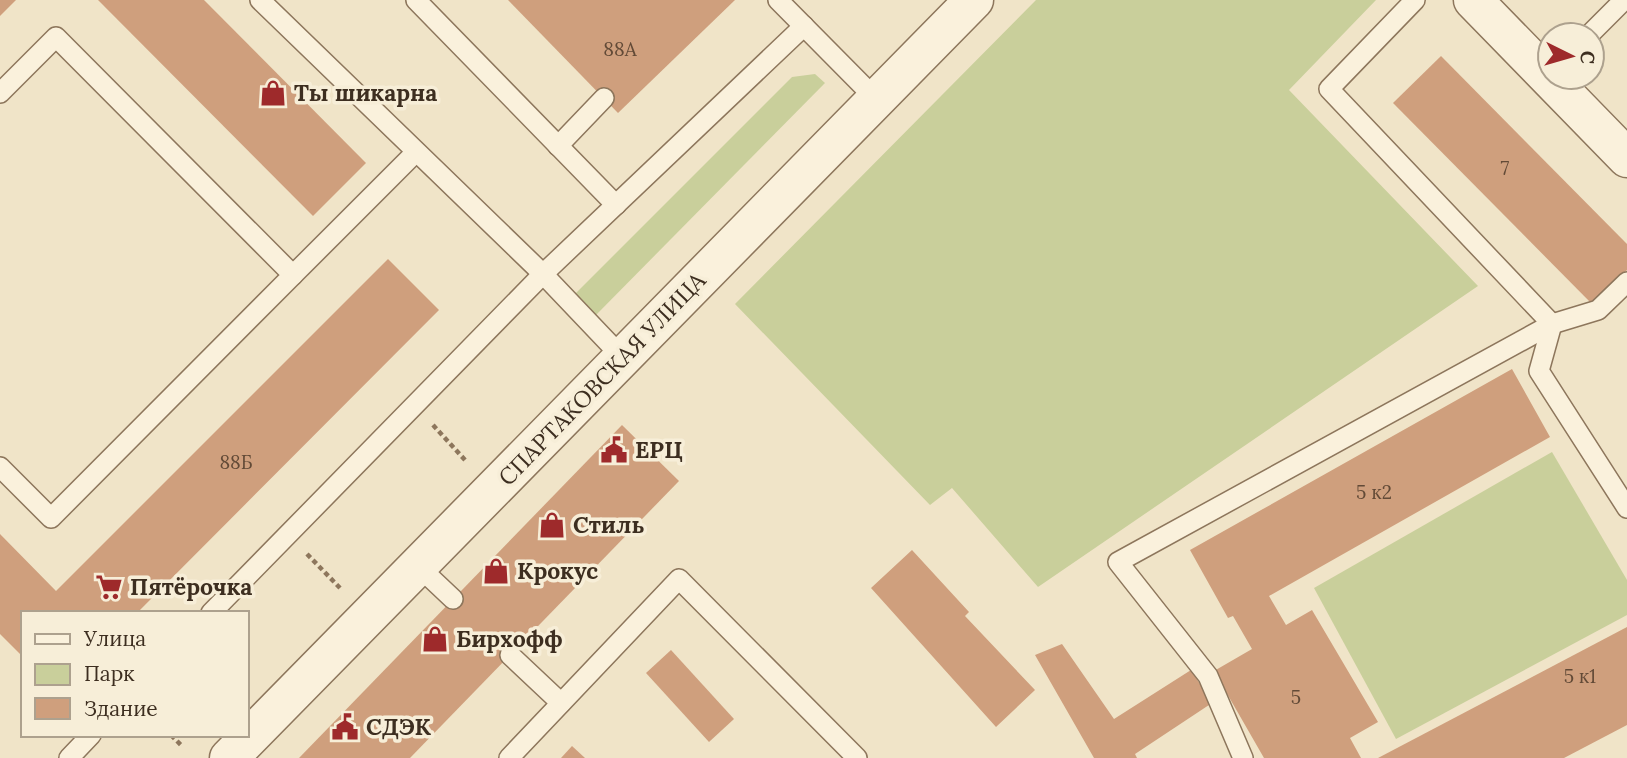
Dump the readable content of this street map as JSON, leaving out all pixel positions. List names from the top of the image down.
{
  "streets": {
    "street": ["СПАРТАКОВСКАЯ УЛИЦА"]
  },
  "places": {
    "shop": [
      "Ты шикарна",
      "Стиль",
      "Крокус",
      "Бирхофф"
    ],
    "public building": ["ЕРЦ", "СДЭК"],
    "supermarket": ["Пятёрочка"]
  },
  "house_numbers": [
    "88А",
    "7",
    "88Б",
    "5 к2",
    "5 к1",
    "5"
  ],
  "legend": ["Улица", "Парк", "Здание"],
  "north": "right"
}
